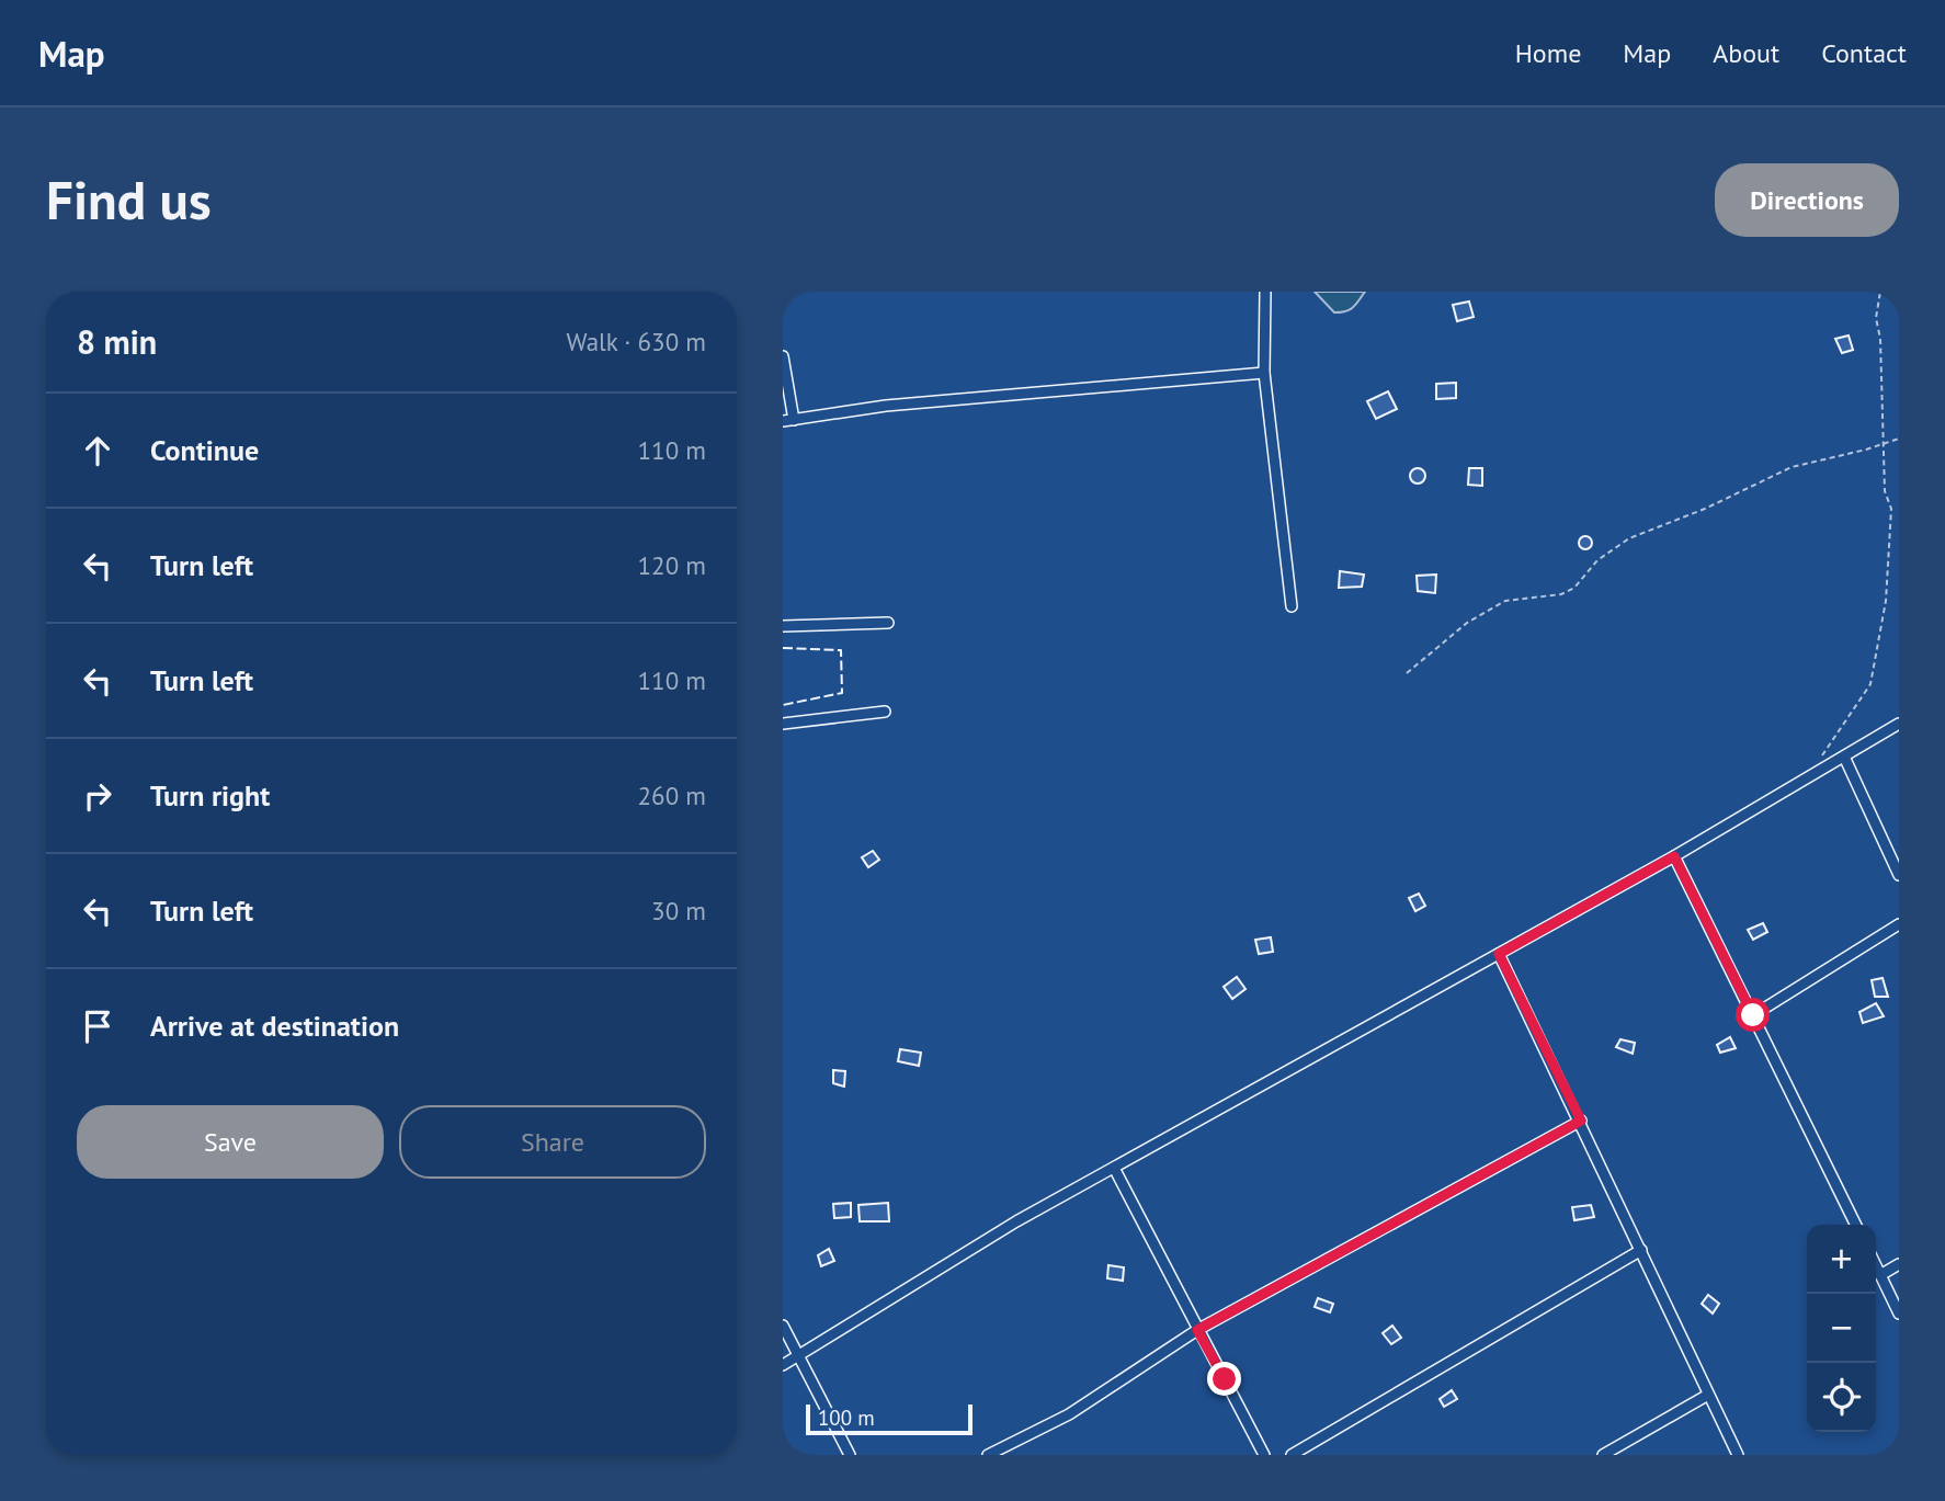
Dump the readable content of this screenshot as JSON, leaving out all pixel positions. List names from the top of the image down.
{
  "scale_bar": "100 m",
  "page": {
    "header": "Map",
    "nav": [
      "Home",
      "Map",
      "About",
      "Contact"
    ],
    "buttons": [
      "Directions",
      ["Save", "Share"]
    ],
    "title": "Find us",
    "heading": ["8 min", "Walk · 630 m"],
    "list": [
      ["Continue", "110 m"],
      ["Turn left", "120 m"],
      ["Turn left", "110 m"],
      ["Turn right", "260 m"],
      ["Turn left", "30 m"],
      "Arrive at destination"
    ],
    "map_buttons": ["+", "−"],
    "scale": "100 m"
  }
}
